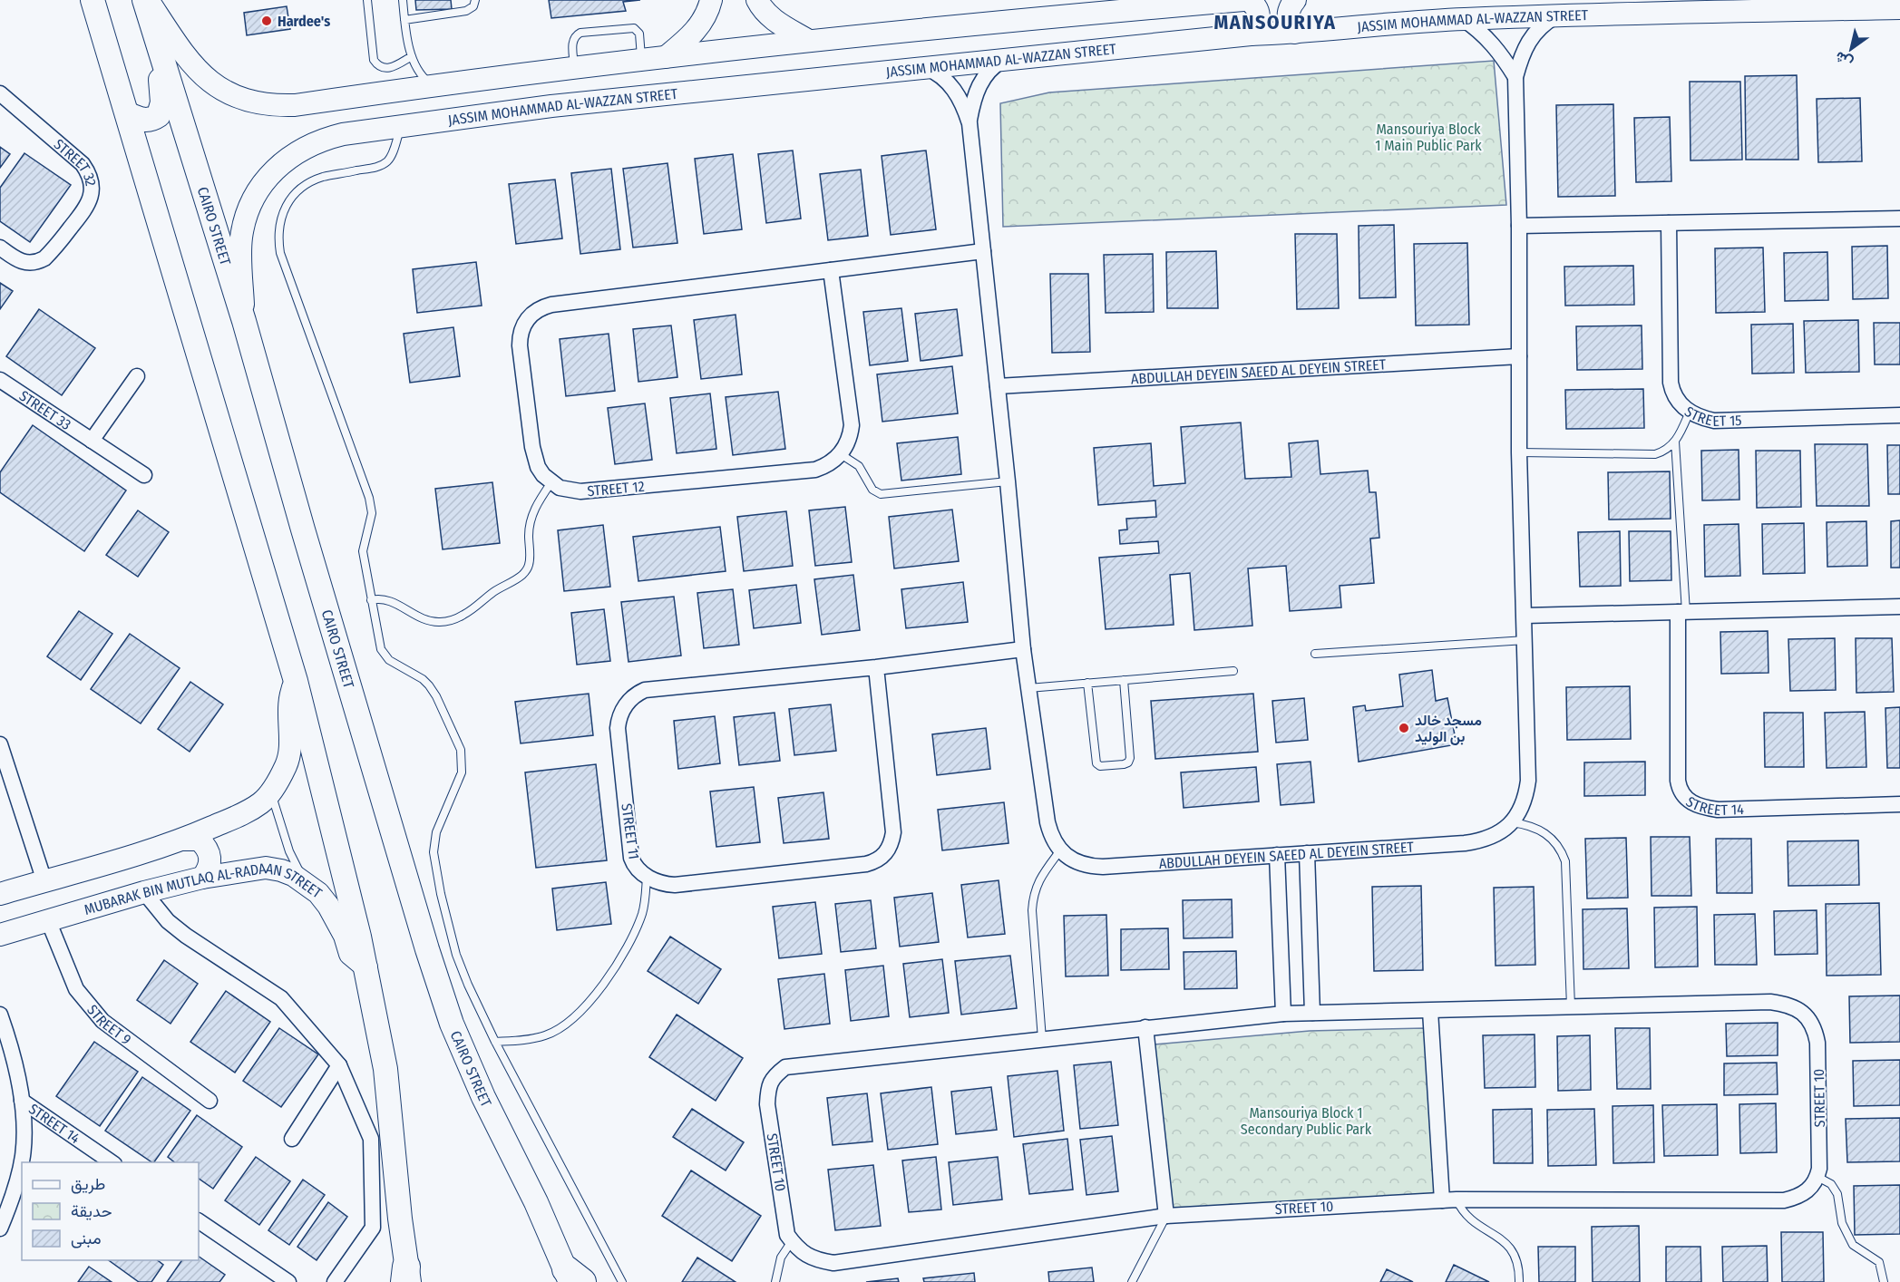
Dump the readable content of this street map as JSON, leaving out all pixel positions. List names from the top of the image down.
{
  "streets": {
    "main road": ["CAIRO STREET"],
    "street": [
      "JASSIM MOHAMMAD AL-WAZZAN STREET",
      "STREET 32",
      "ABDULLAH DEYEIN SAEED AL DEYEIN STREET",
      "STREET 33",
      "STREET 15",
      "STREET 12",
      "STREET 14",
      "STREET 11",
      "MUBARAK BIN MUTLAQ AL-RADAAN STREET",
      "STREET 9",
      "STREET 10"
    ]
  },
  "crossings": [
    ["JASSIM MOHAMMAD AL-WAZZAN STREET", "CAIRO STREET"],
    ["MUBARAK BIN MUTLAQ AL-RADAAN STREET", "STREET 9"]
  ],
  "districts": ["MANSOURIYA"],
  "parks": ["Mansouriya Block 1 Main Public Park", "Mansouriya Block 1 Secondary Public Park"],
  "places": ["Hardee's", "مسجد خالد بن الوليد"],
  "legend": ["طريق", "حديقة", "مبنى"],
  "north": "bottom left"
}
